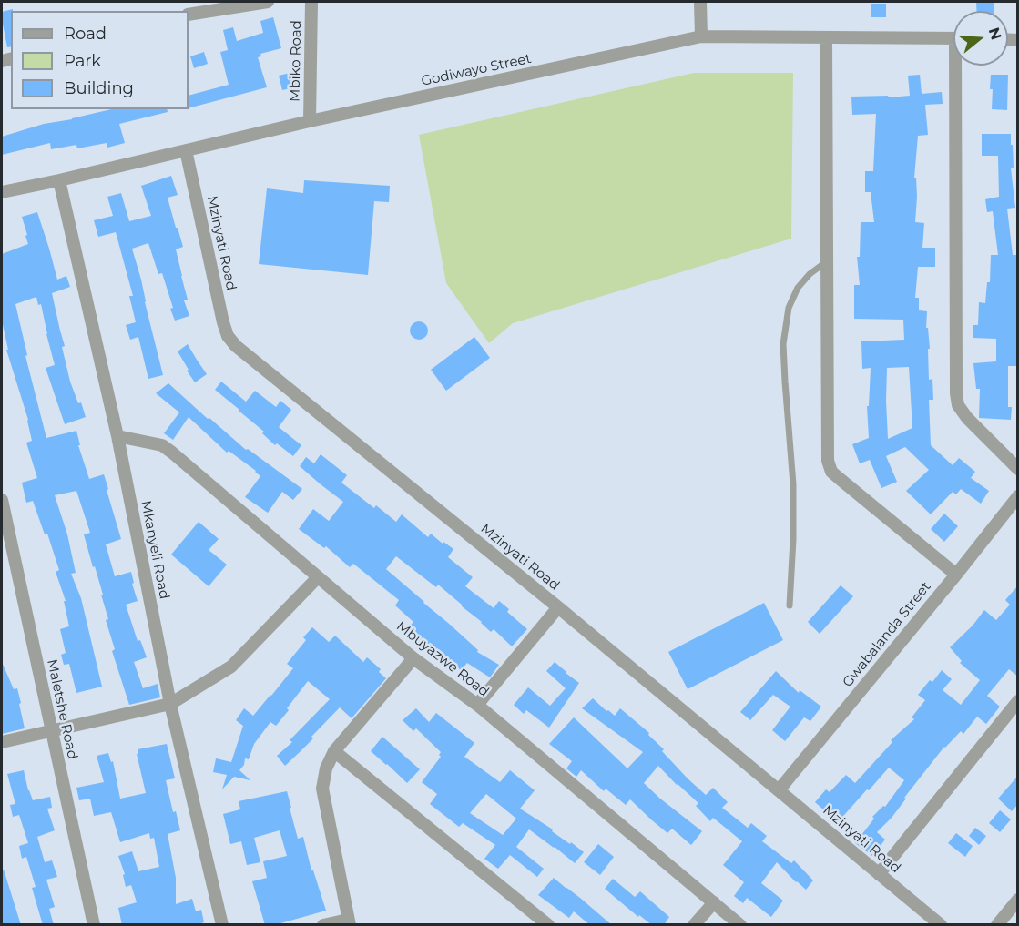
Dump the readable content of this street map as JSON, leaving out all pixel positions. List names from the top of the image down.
{
  "streets": {
    "street": [
      "Mbiko Road",
      "Godiwayo Street",
      "Mzinyati Road",
      "Mkanyeli Road",
      "Gwabalanda Street",
      "Mbuyazwe Road",
      "Maletshe Road"
    ]
  },
  "crossings": [
    ["Mbiko Road", "Godiwayo Street"],
    ["Godiwayo Street", "Mzinyati Road"],
    ["Godiwayo Street", "Mkanyeli Road"],
    ["Mzinyati Road", "Gwabalanda Street"],
    ["Mkanyeli Road", "Mbuyazwe Road"]
  ],
  "legend": ["Road", "Park", "Building"],
  "north": "right"
}
